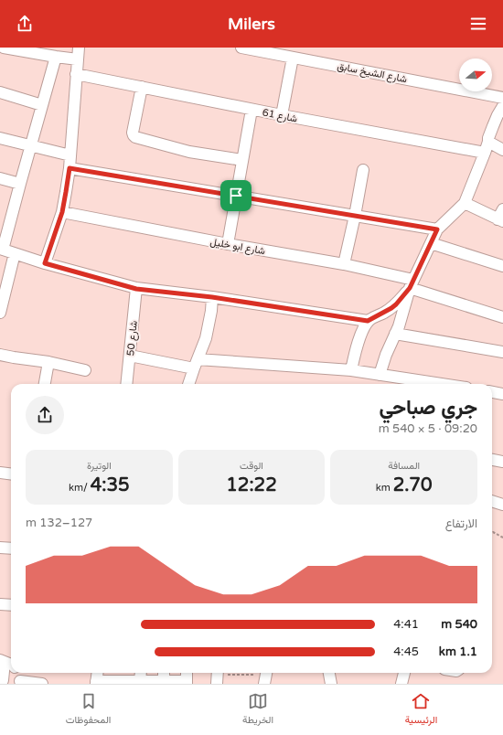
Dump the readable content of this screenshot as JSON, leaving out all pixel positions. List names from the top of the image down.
{
  "streets": {
    "street": [
      "شارع الشيخ سابق",
      "شارع 61",
      "شارع ابو خليل",
      "شارع 50"
    ]
  },
  "north": "right",
  "page": {
    "header": "Milers",
    "heading": ["جري صباحي", "09:20 · 5 × 540 m"],
    "stats": [
      ["المسافة", "2.70 km"],
      ["الوقت", "12:22"],
      ["الوتيرة", "4:35 /km"]
    ],
    "chart": ["الارتفاع", "127–132 m"],
    "list": [
      {
        "name": "540 m",
        "note": "4:41"
      },
      {
        "name": "1.1 km",
        "note": "4:45"
      }
    ],
    "tabs": ["الرئيسية", "الخريطة", "المحفوظات"]
  }
}
